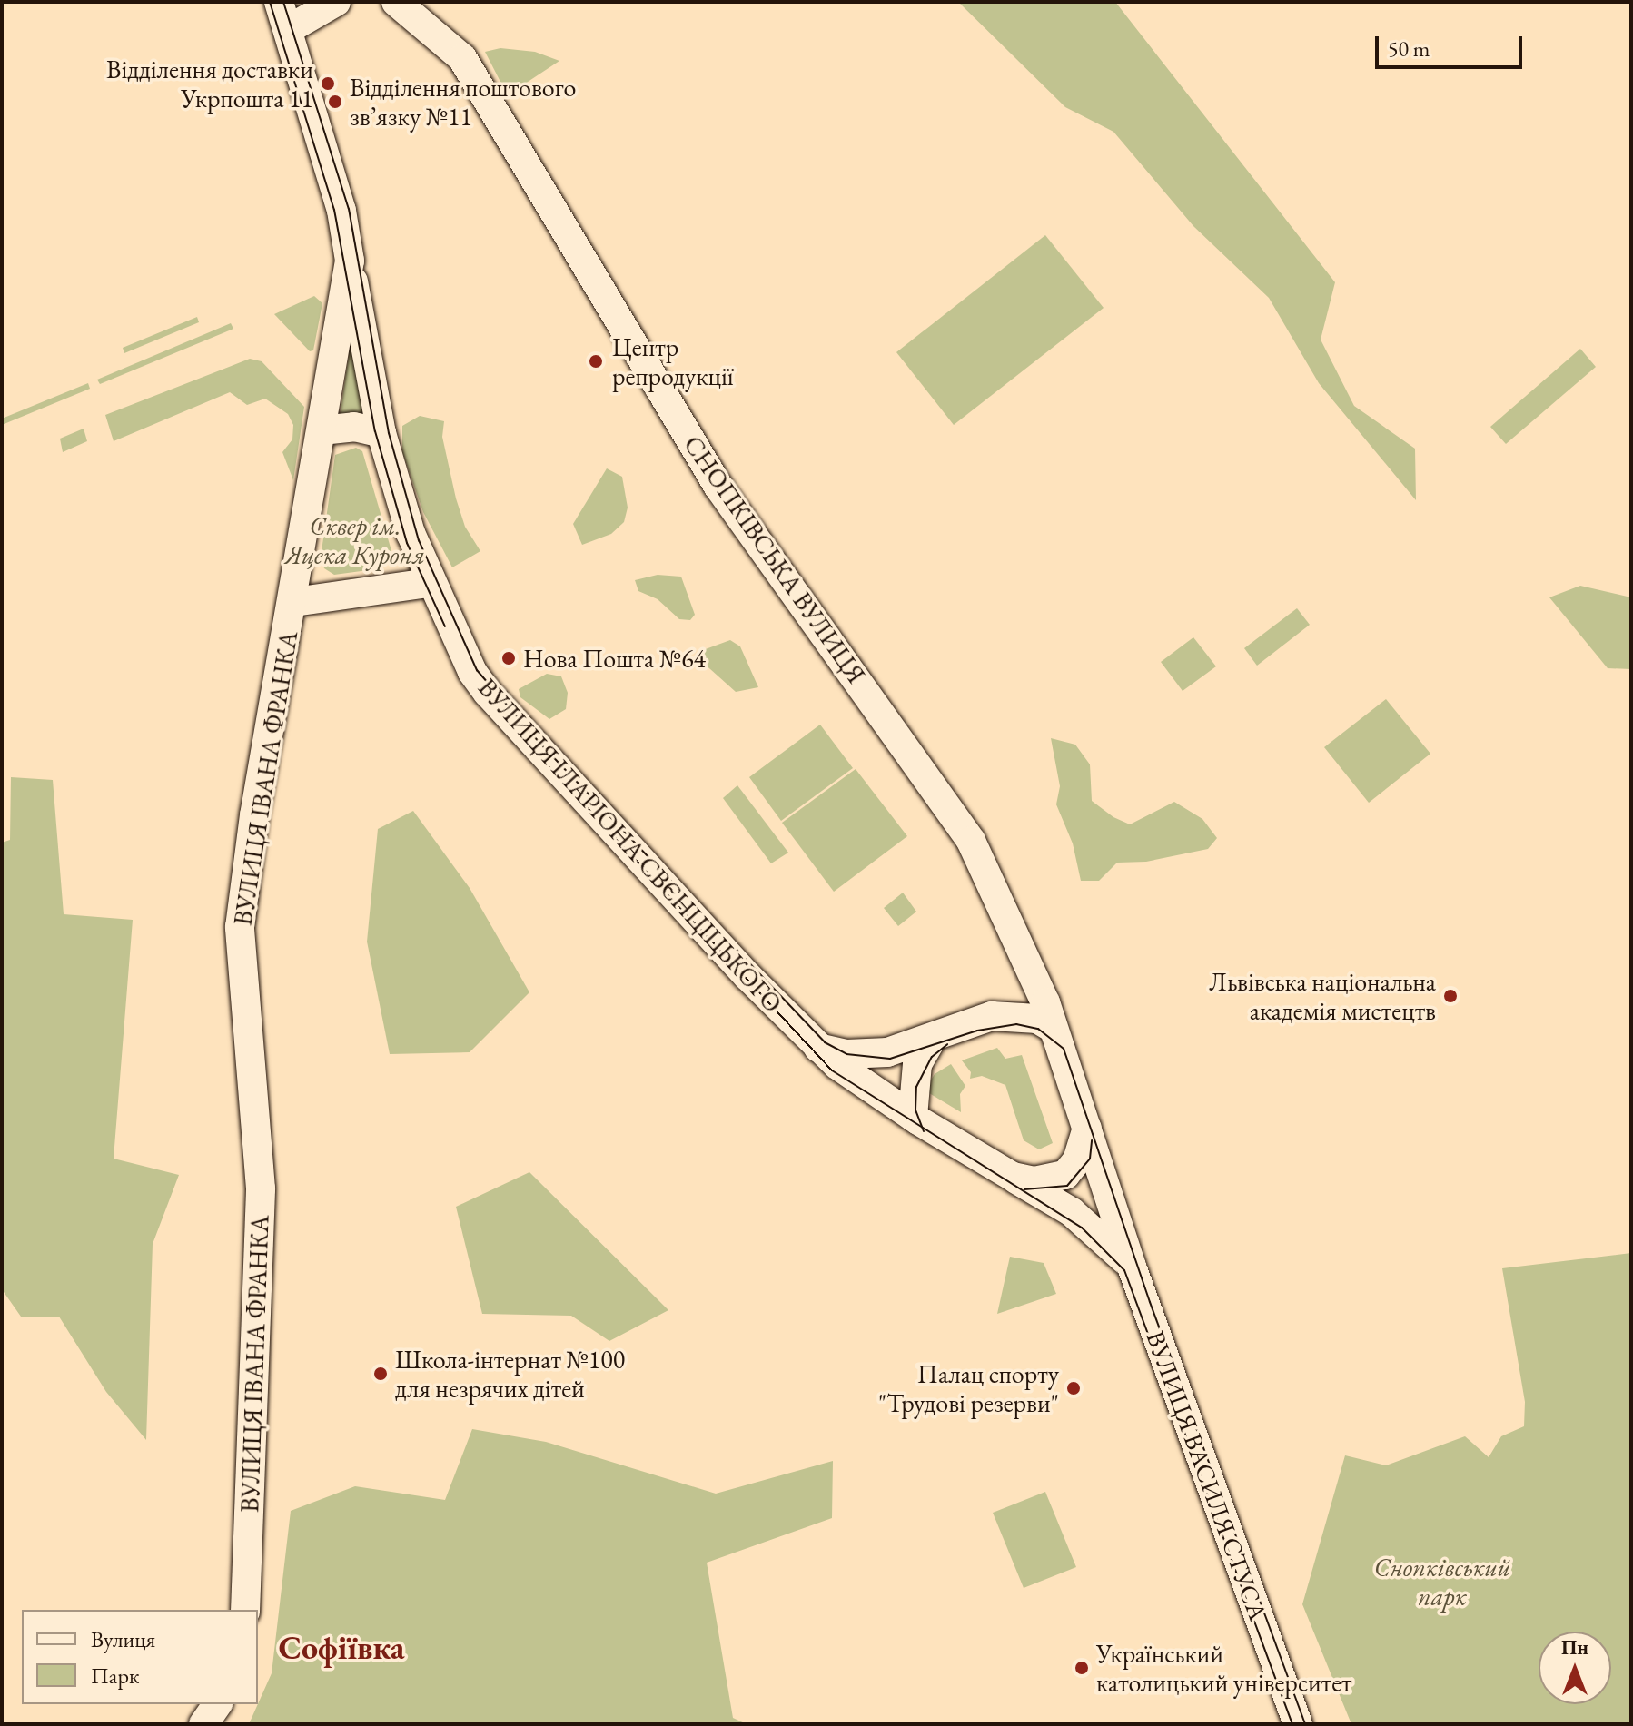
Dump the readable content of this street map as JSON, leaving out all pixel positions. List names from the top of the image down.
{
  "streets": {
    "main road": [
      "СНОПКІВСЬКА ВУЛИЦЯ",
      "ВУЛИЦЯ ІВАНА ФРАНКА",
      "ВУЛИЦЯ ІЛАРІОНА СВЄНЦІЦЬКОГО",
      "ВУЛИЦЯ ВАСИЛЯ СТУСА"
    ]
  },
  "crossings": [
    ["СНОПКІВСЬКА ВУЛИЦЯ", "ВУЛИЦЯ ІЛАРІОНА СВЄНЦІЦЬКОГО"],
    ["ВУЛИЦЯ ІВАНА ФРАНКА", "ВУЛИЦЯ ІЛАРІОНА СВЄНЦІЦЬКОГО"]
  ],
  "districts": ["Софіївка"],
  "parks": ["Сквер ім. Яцека Куроня", "Снопківський парк"],
  "places": [
    "Відділення доставки Укрпошта 11",
    "Відділення поштового зв’язку №11",
    "Центр репродукції",
    "Нова Пошта №64",
    "Львівська національна академія мистецтв",
    "Школа-інтернат №100 для незрячих дітей",
    "Палац спорту \"Трудові резерви\"",
    "Український католицький університет"
  ],
  "legend": ["Вулиця", "Парк"],
  "scale_bar": "50 m",
  "north": "top"
}
